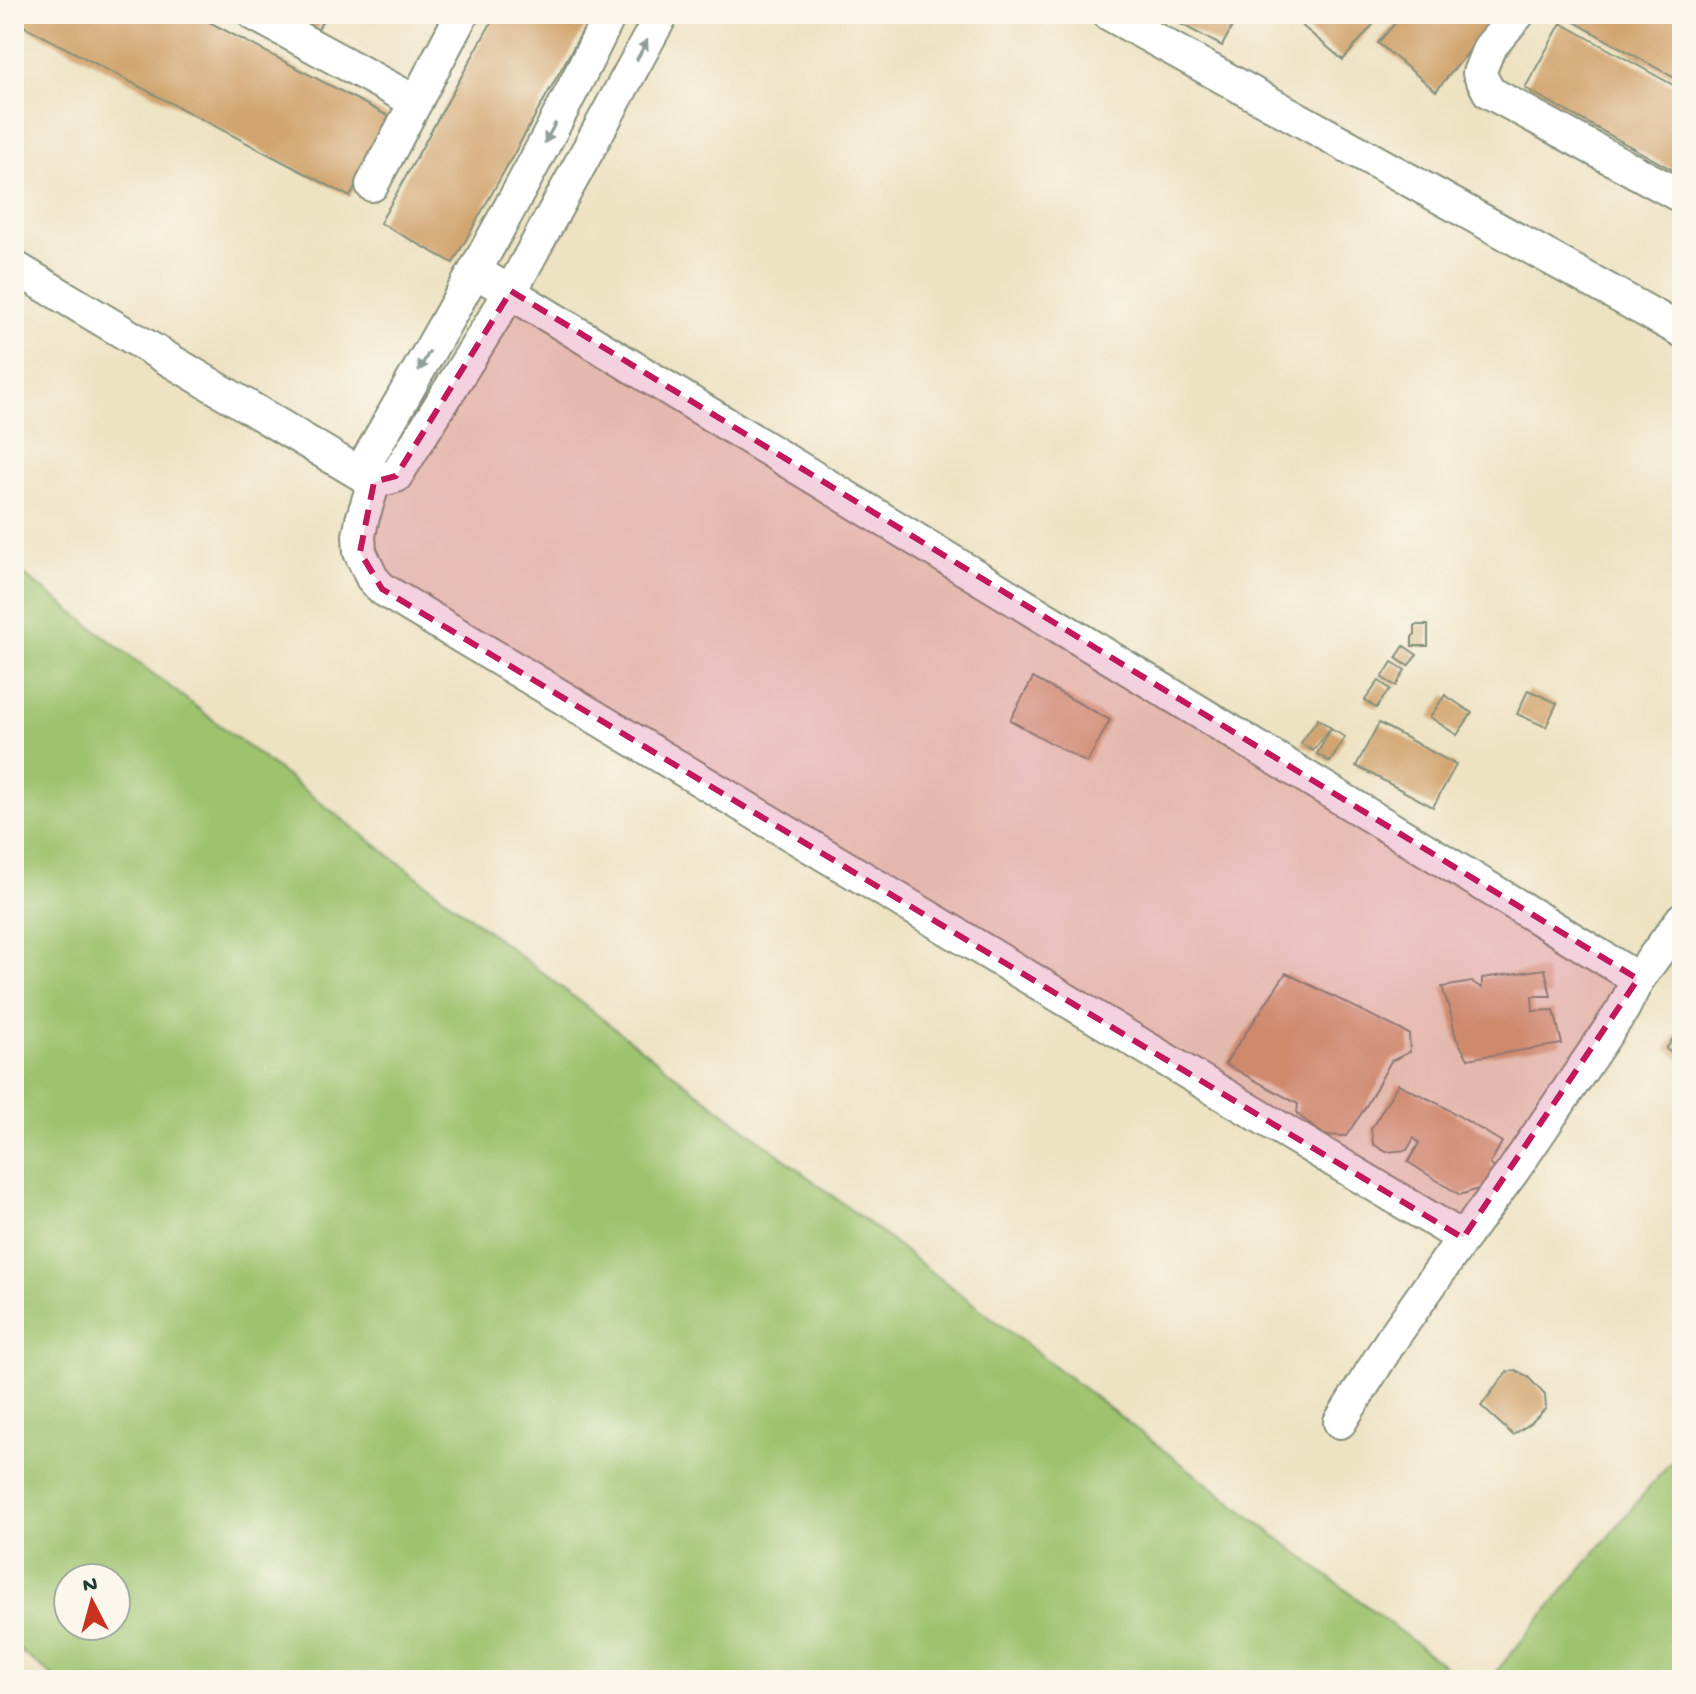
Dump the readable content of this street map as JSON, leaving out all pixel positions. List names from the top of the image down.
{
  "north": "top"
}
